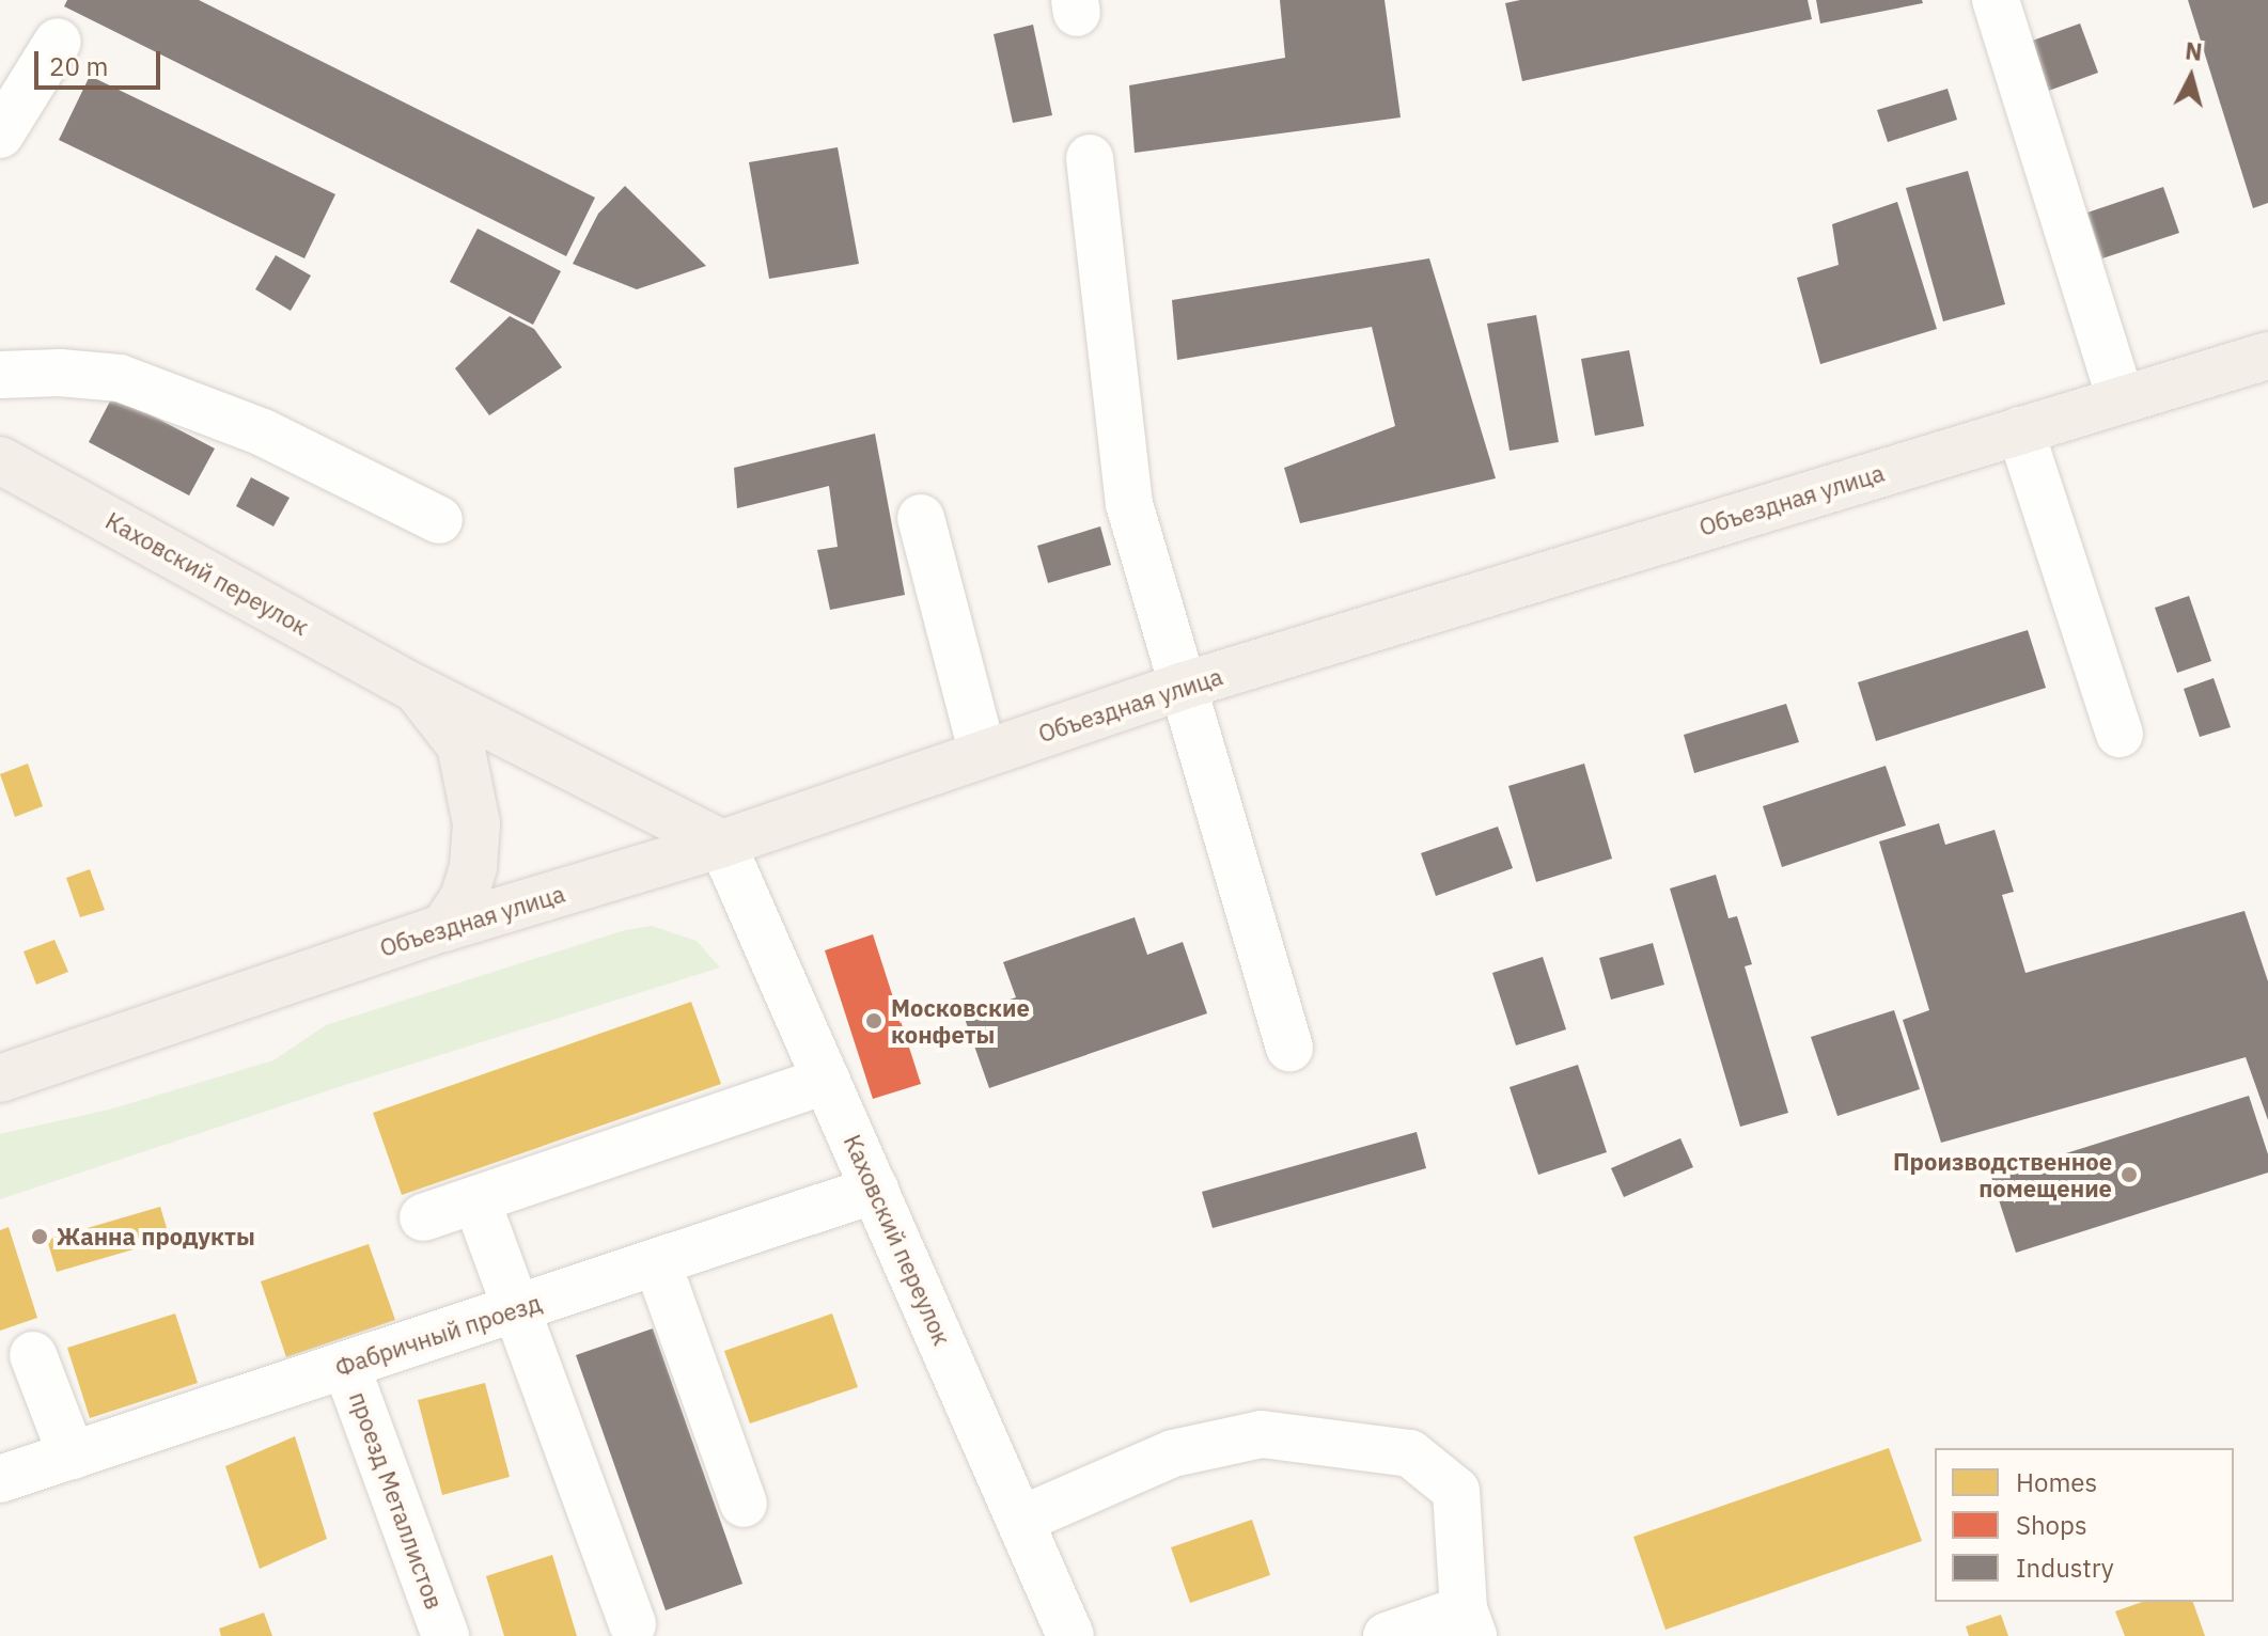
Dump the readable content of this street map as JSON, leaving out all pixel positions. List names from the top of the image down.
{
  "streets": {
    "main road": ["Объездная улица", "Каховский переулок"],
    "street": ["Фабричный проезд", "проезд Металлистов"]
  },
  "crossings": [
    ["Объездная улица", "Каховский переулок"],
    ["Каховский переулок", "Фабричный проезд"],
    ["Фабричный проезд", "проезд Металлистов"]
  ],
  "places": ["Московские конфеты", "Производственное помещение", "Жанна продукты"],
  "legend": ["Homes", "Shops", "Industry"],
  "scale_bar": "20 m",
  "north": "top"
}
